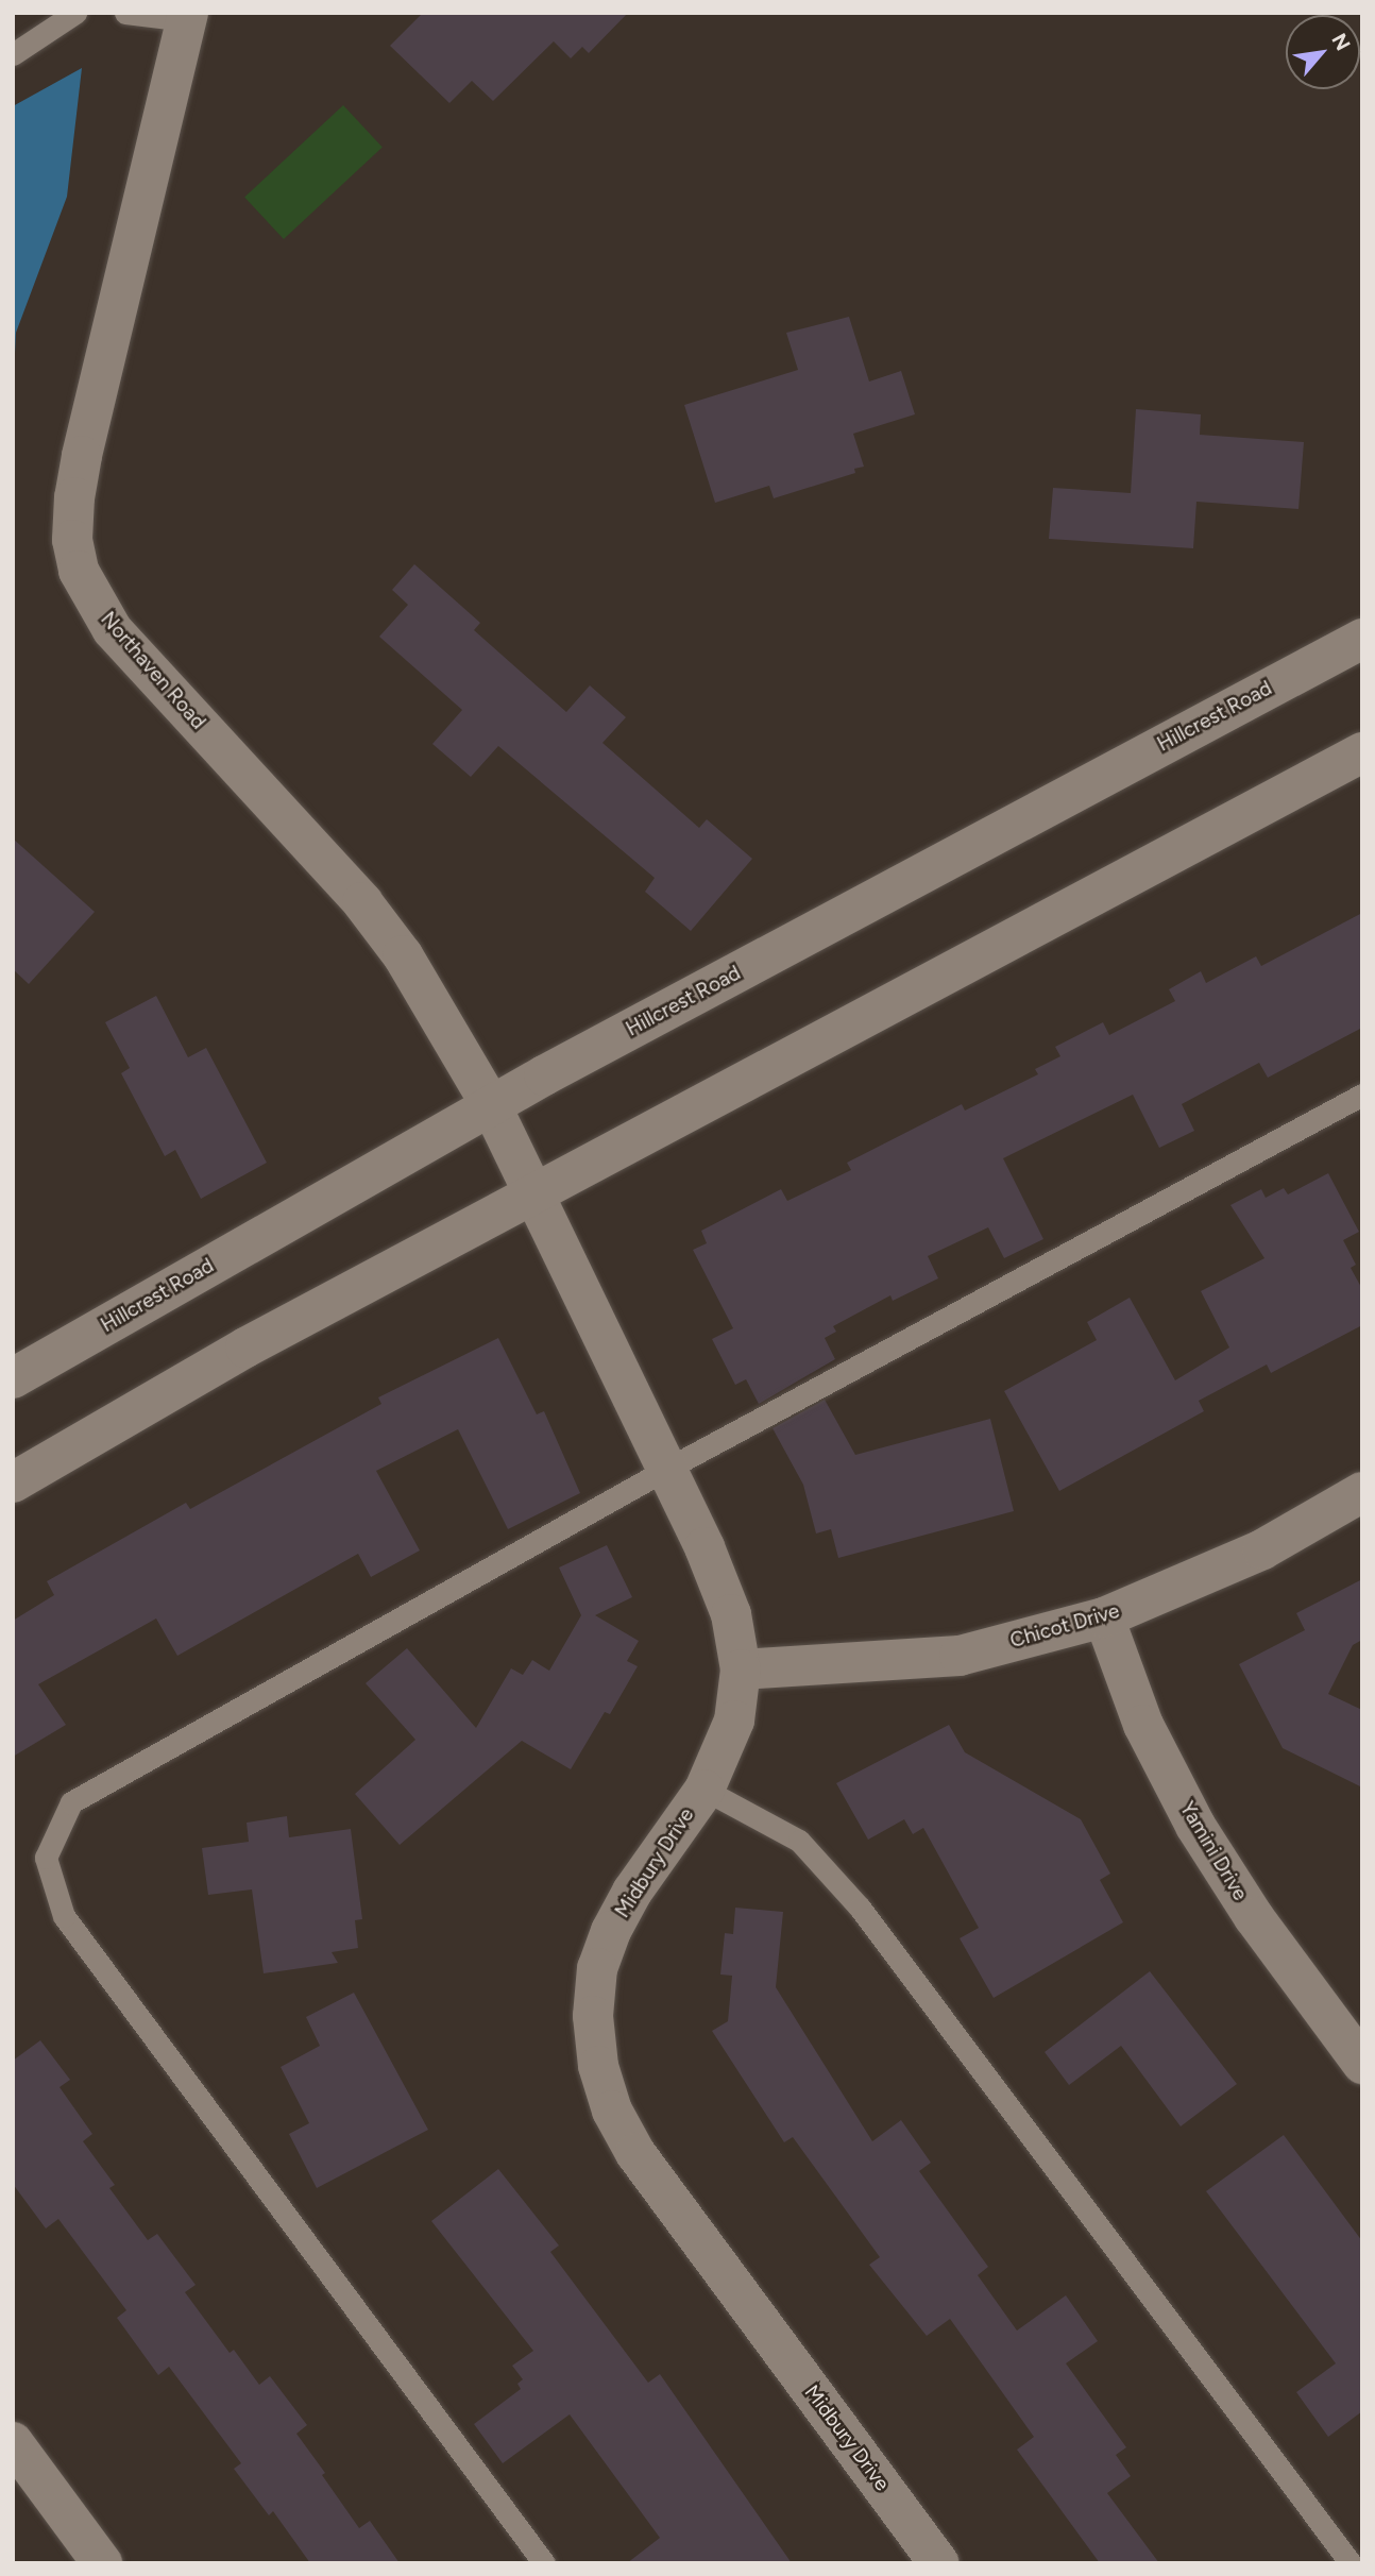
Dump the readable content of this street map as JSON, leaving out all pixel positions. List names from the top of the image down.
{
  "streets": {
    "street": [
      "Northaven Road",
      "Hillcrest Road",
      "Chicot Drive",
      "Yamini Drive",
      "Midbury Drive"
    ]
  },
  "crossings": [
    ["Northaven Road", "Hillcrest Road"],
    ["Northaven Road", "Midbury Drive"],
    ["Chicot Drive", "Yamini Drive"],
    ["Chicot Drive", "Midbury Drive"]
  ],
  "north": "top right"
}
